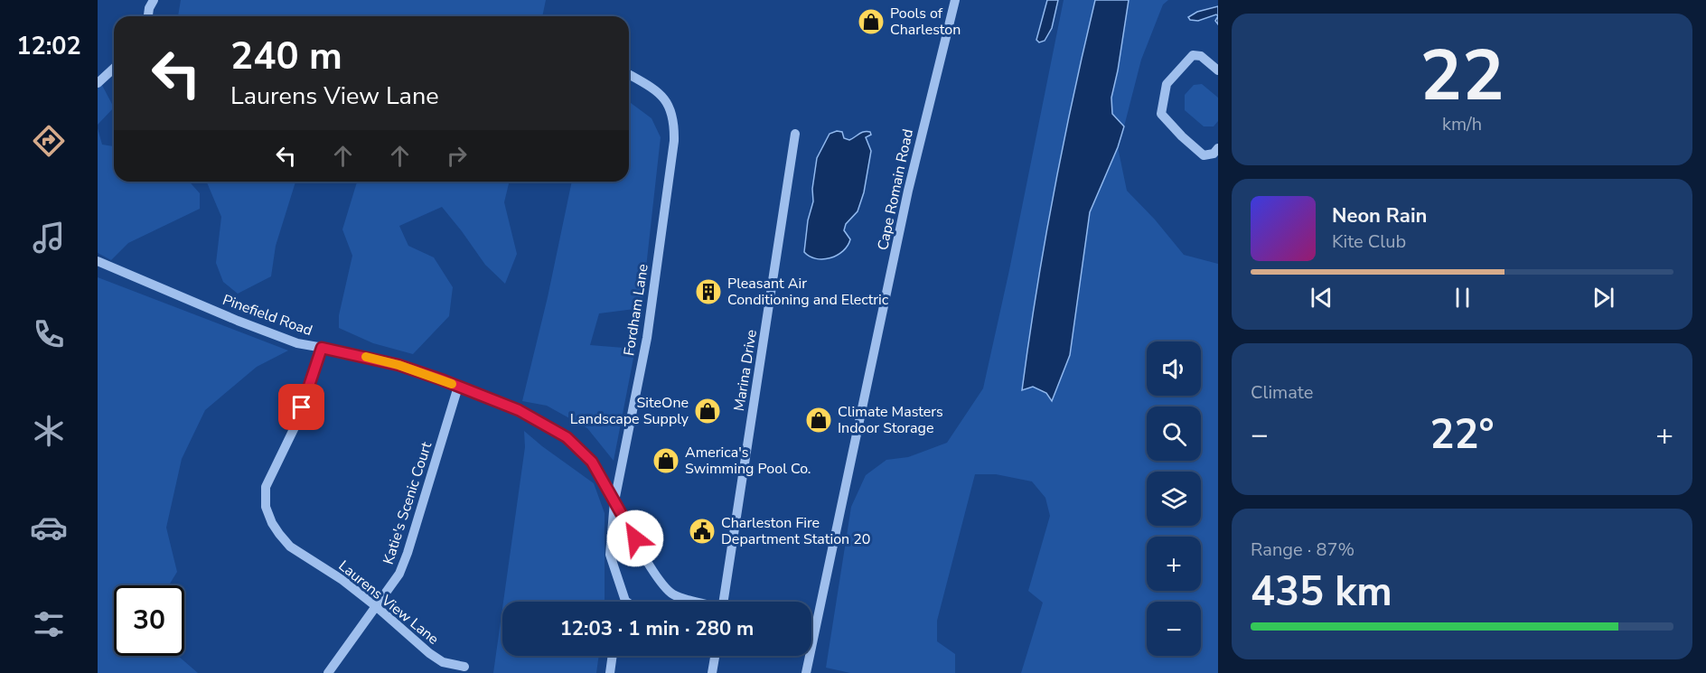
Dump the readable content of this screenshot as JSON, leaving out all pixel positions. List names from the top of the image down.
{
  "streets": {
    "street": [
      "Cape Romain Road",
      "Fordham Lane",
      "Pinefield Road",
      "Marina Drive",
      "Katie's Scenic Court",
      "Laurens View Lane"
    ]
  },
  "crossings": [
    ["Fordham Lane", "Pinefield Road"],
    ["Pinefield Road", "Katie's Scenic Court"],
    ["Pinefield Road", "Laurens View Lane"],
    ["Katie's Scenic Court", "Laurens View Lane"]
  ],
  "places": {
    "shop": [
      "Pools of Charleston",
      "SiteOne Landscape Supply",
      "Climate Masters Indoor Storage",
      "America's Swimming Pool Co."
    ],
    "building": ["Pleasant Air Conditioning and Electric"],
    "public building": ["Charleston Fire Department Station 20"]
  },
  "page": {
    "tabs": "12:02",
    "tile": [
      ["22", "km/h"],
      "Climate",
      ["Range · 87%", "435 km"]
    ],
    "turn": ["240 m", "Laurens View Lane"],
    "song": ["Neon Rain", "Kite Club"],
    "map_buttons": ["+", "−"],
    "heat": ["−", "22°", "+"],
    "limit": "30",
    "trip": "12:03 · 1 min · 280 m"
  }
}
